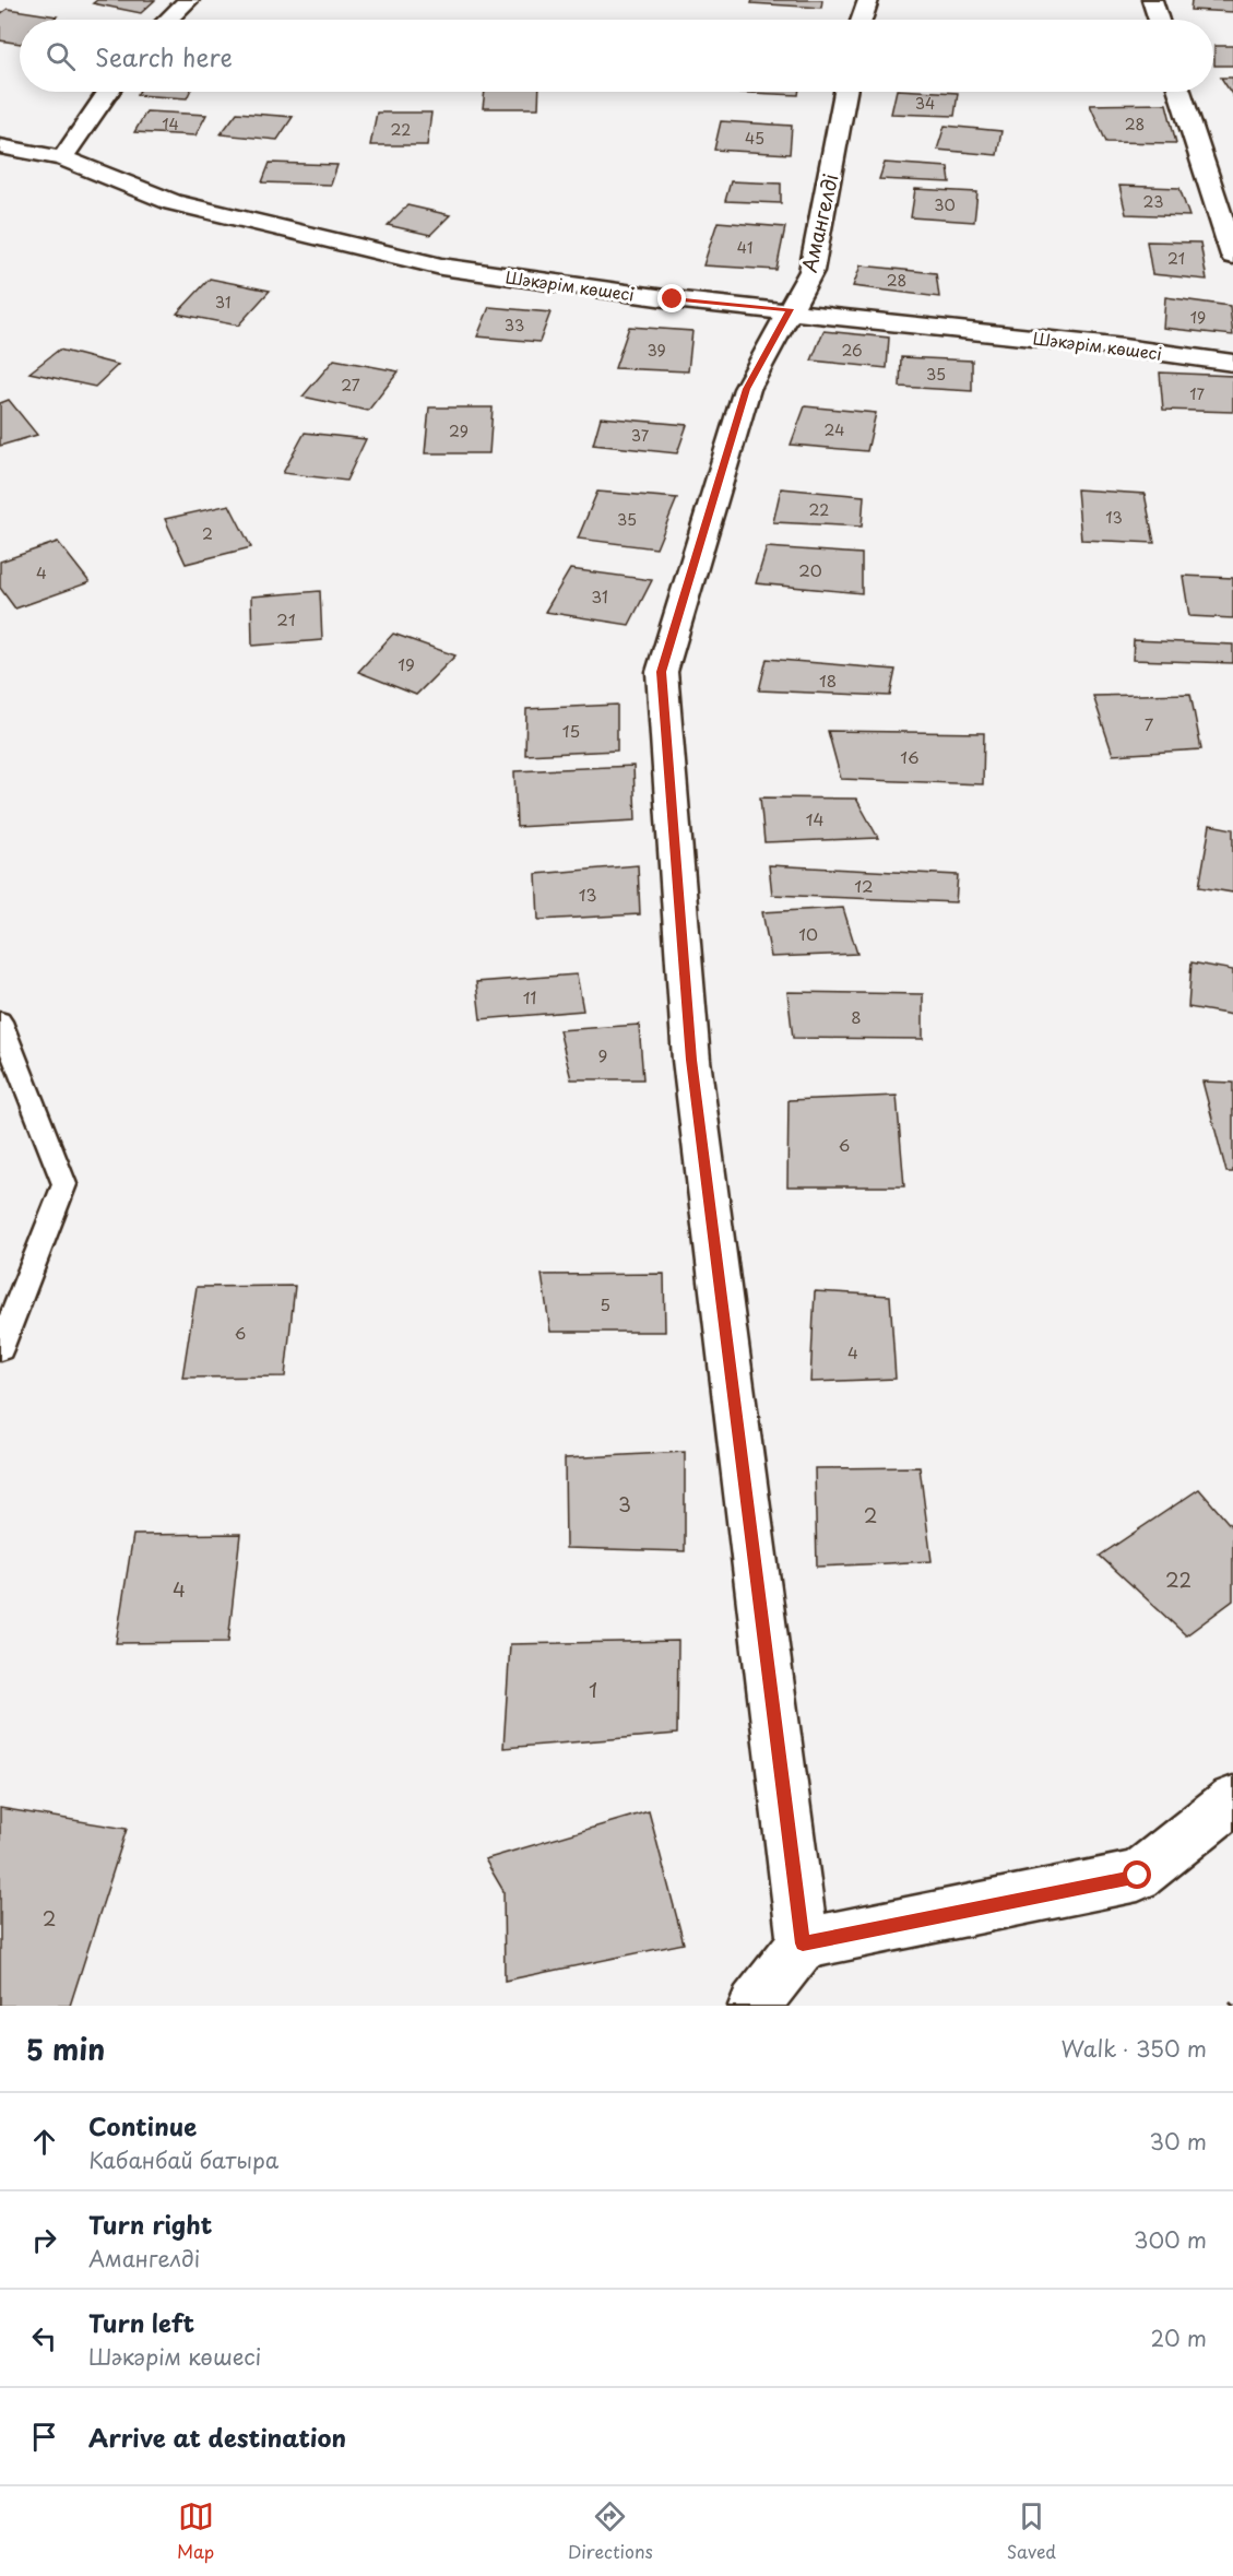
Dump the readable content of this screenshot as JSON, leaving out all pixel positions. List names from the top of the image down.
{
  "streets": {
    "street": ["Амангелді", "Шәкәрім көшесі"]
  },
  "crossings": [
    ["Амангелді", "Шәкәрім көшесі"]
  ],
  "house_numbers": [
    "34",
    "14",
    "28",
    "22",
    "45",
    "23",
    "30",
    "41",
    "21",
    "28",
    "31",
    "19",
    "33",
    "39",
    "26",
    "35",
    "27",
    "17",
    "24",
    "29",
    "37",
    "22",
    "13",
    "35",
    "2",
    "20",
    "4",
    "31",
    "21",
    "19",
    "18",
    "7",
    "15",
    "16",
    "14",
    "12",
    "13",
    "10",
    "11",
    "8",
    "9",
    "6",
    "5",
    "6",
    "4",
    "3",
    "2",
    "22",
    "4",
    "1",
    "2"
  ],
  "page": {
    "search": "Search here",
    "heading": ["5 min", "Walk · 350 m"],
    "list": [
      ["Continue", "Кабанбай батыра", "30 m"],
      ["Turn right", "Амангелді", "300 m"],
      ["Turn left", "Шәкәрім көшесі", "20 m"],
      "Arrive at destination"
    ],
    "nav": ["Map", "Directions", "Saved"]
  }
}
